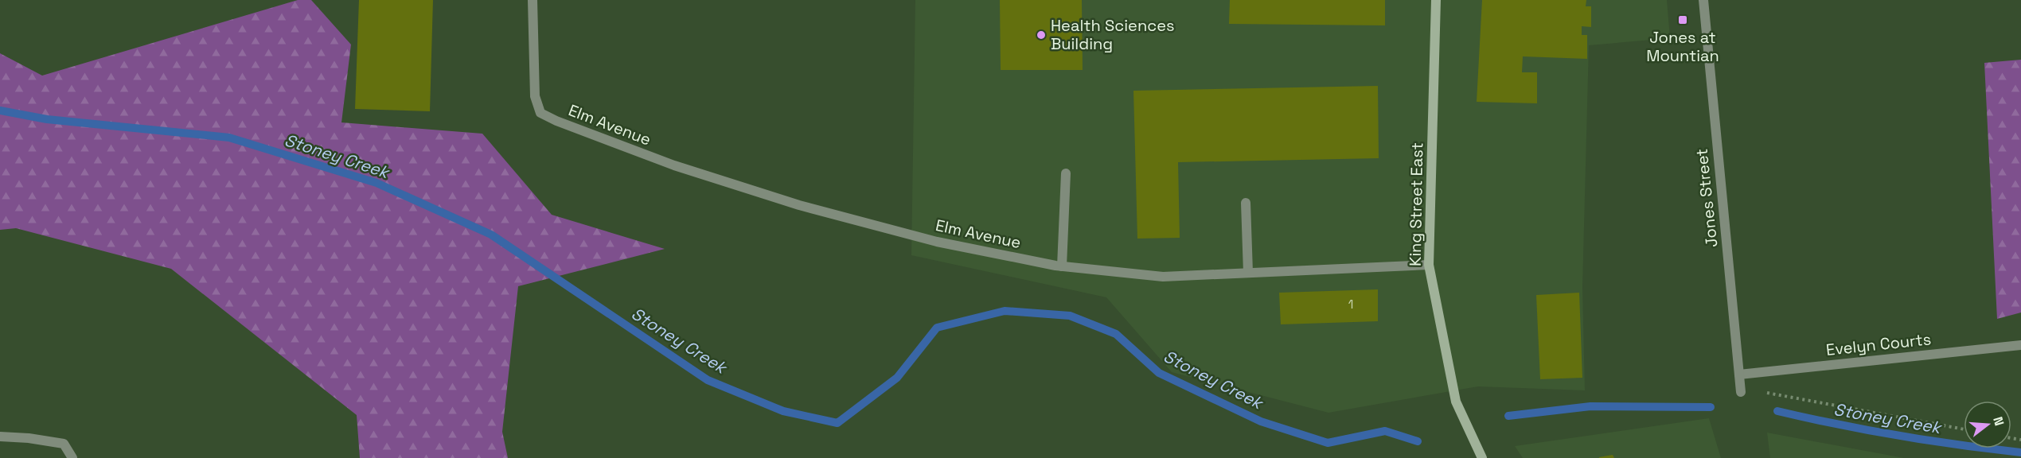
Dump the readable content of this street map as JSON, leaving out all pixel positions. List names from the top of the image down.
{
  "streets": {
    "main road": ["King Street East"],
    "street": ["Elm Avenue", "Jones Street", "Evelyn Courts"]
  },
  "crossings": [
    ["Elm Avenue", "King Street East"],
    ["Jones Street", "Evelyn Courts"]
  ],
  "water": ["Stoney Creek"],
  "places": {
    "transit": ["Jones at Mountian"],
    "other": ["Health Sciences Building"]
  },
  "house_numbers": ["1"],
  "north": "right"
}
